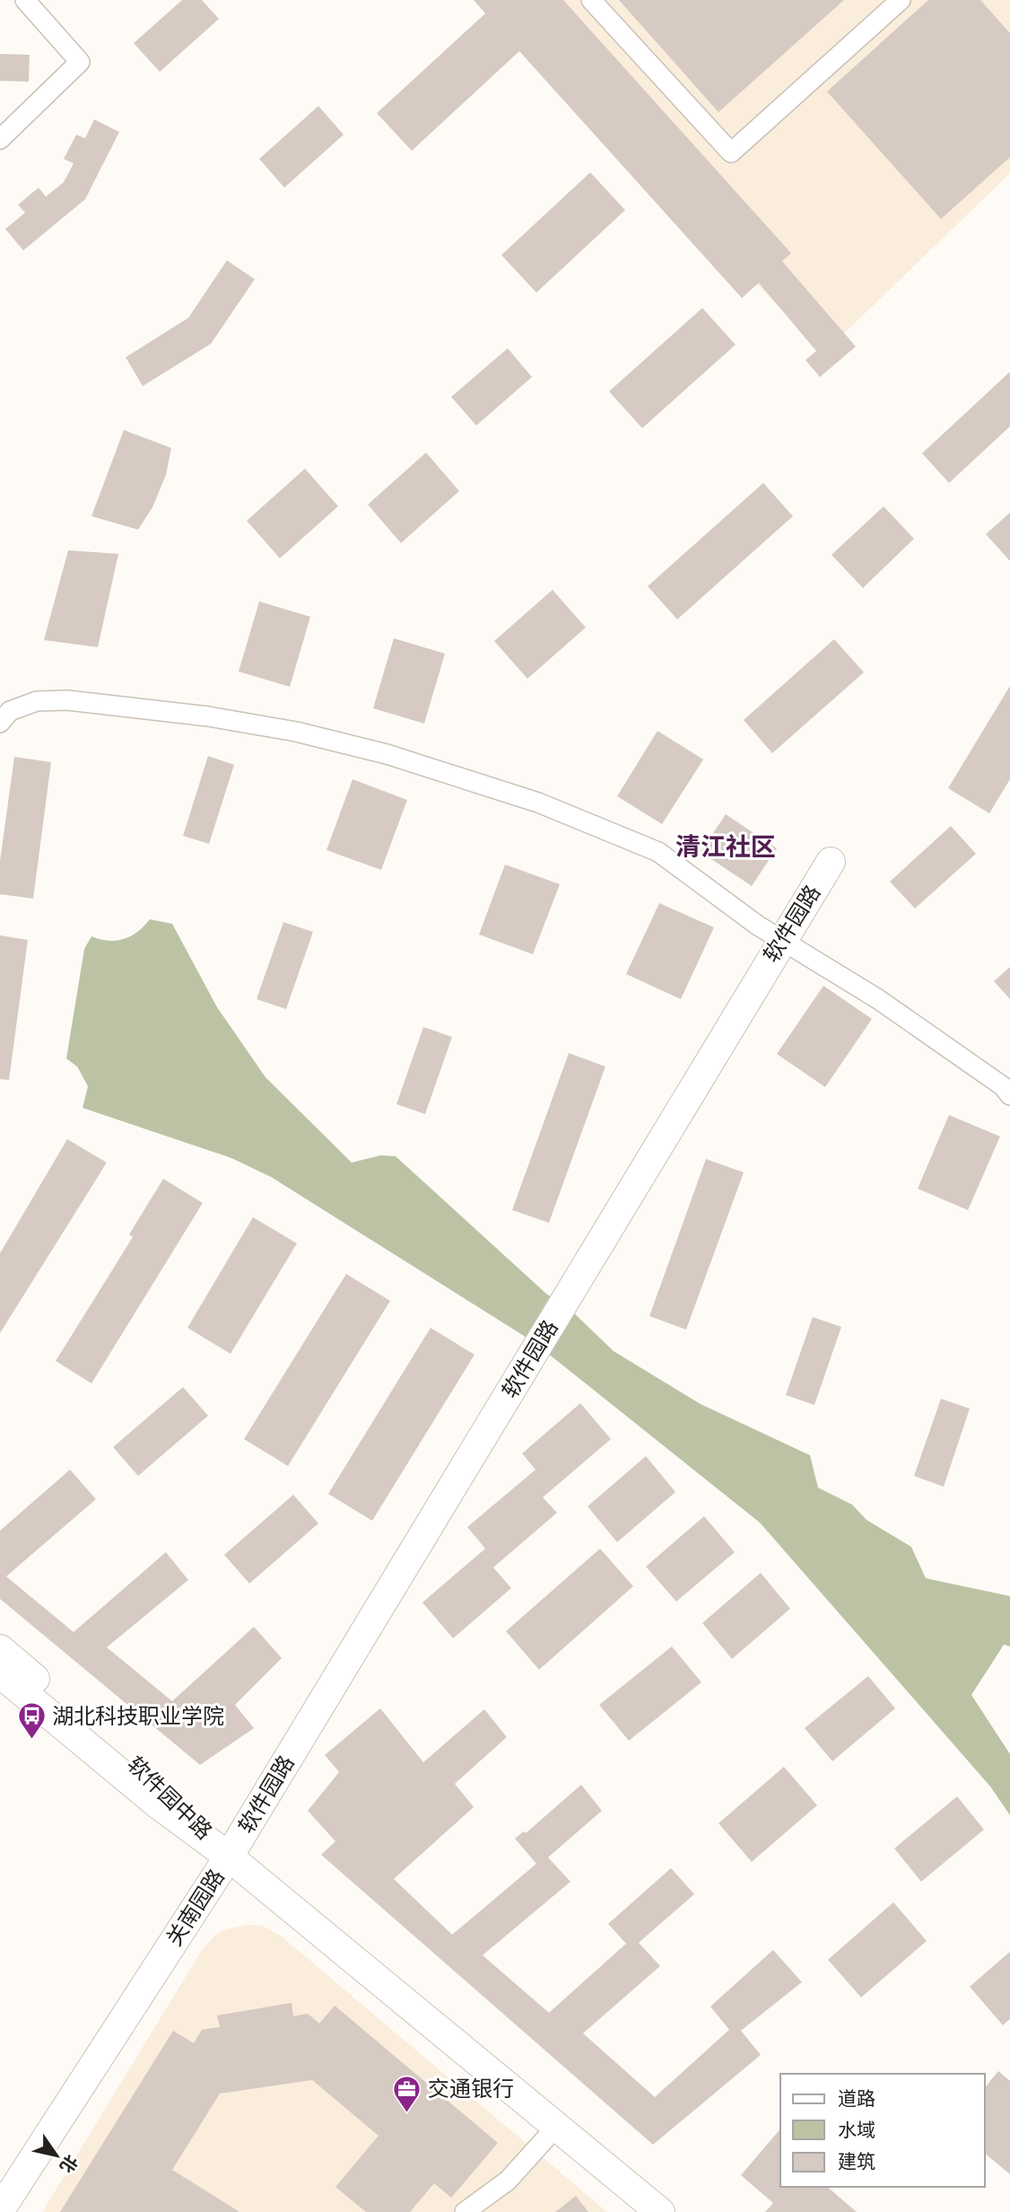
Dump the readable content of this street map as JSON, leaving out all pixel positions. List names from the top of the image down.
{
  "streets": {
    "main road": ["软件园路", "软件园中路", "关南园路"]
  },
  "crossings": [
    ["软件园路", "软件园中路"],
    ["软件园路", "关南园路"],
    ["软件园中路", "关南园路"]
  ],
  "districts": ["清江社区"],
  "places": {
    "bus stop": ["湖北科技职业学院"],
    "office": ["交通银行"]
  },
  "legend": ["道路", "水域", "建筑"],
  "north": "bottom right"
}
